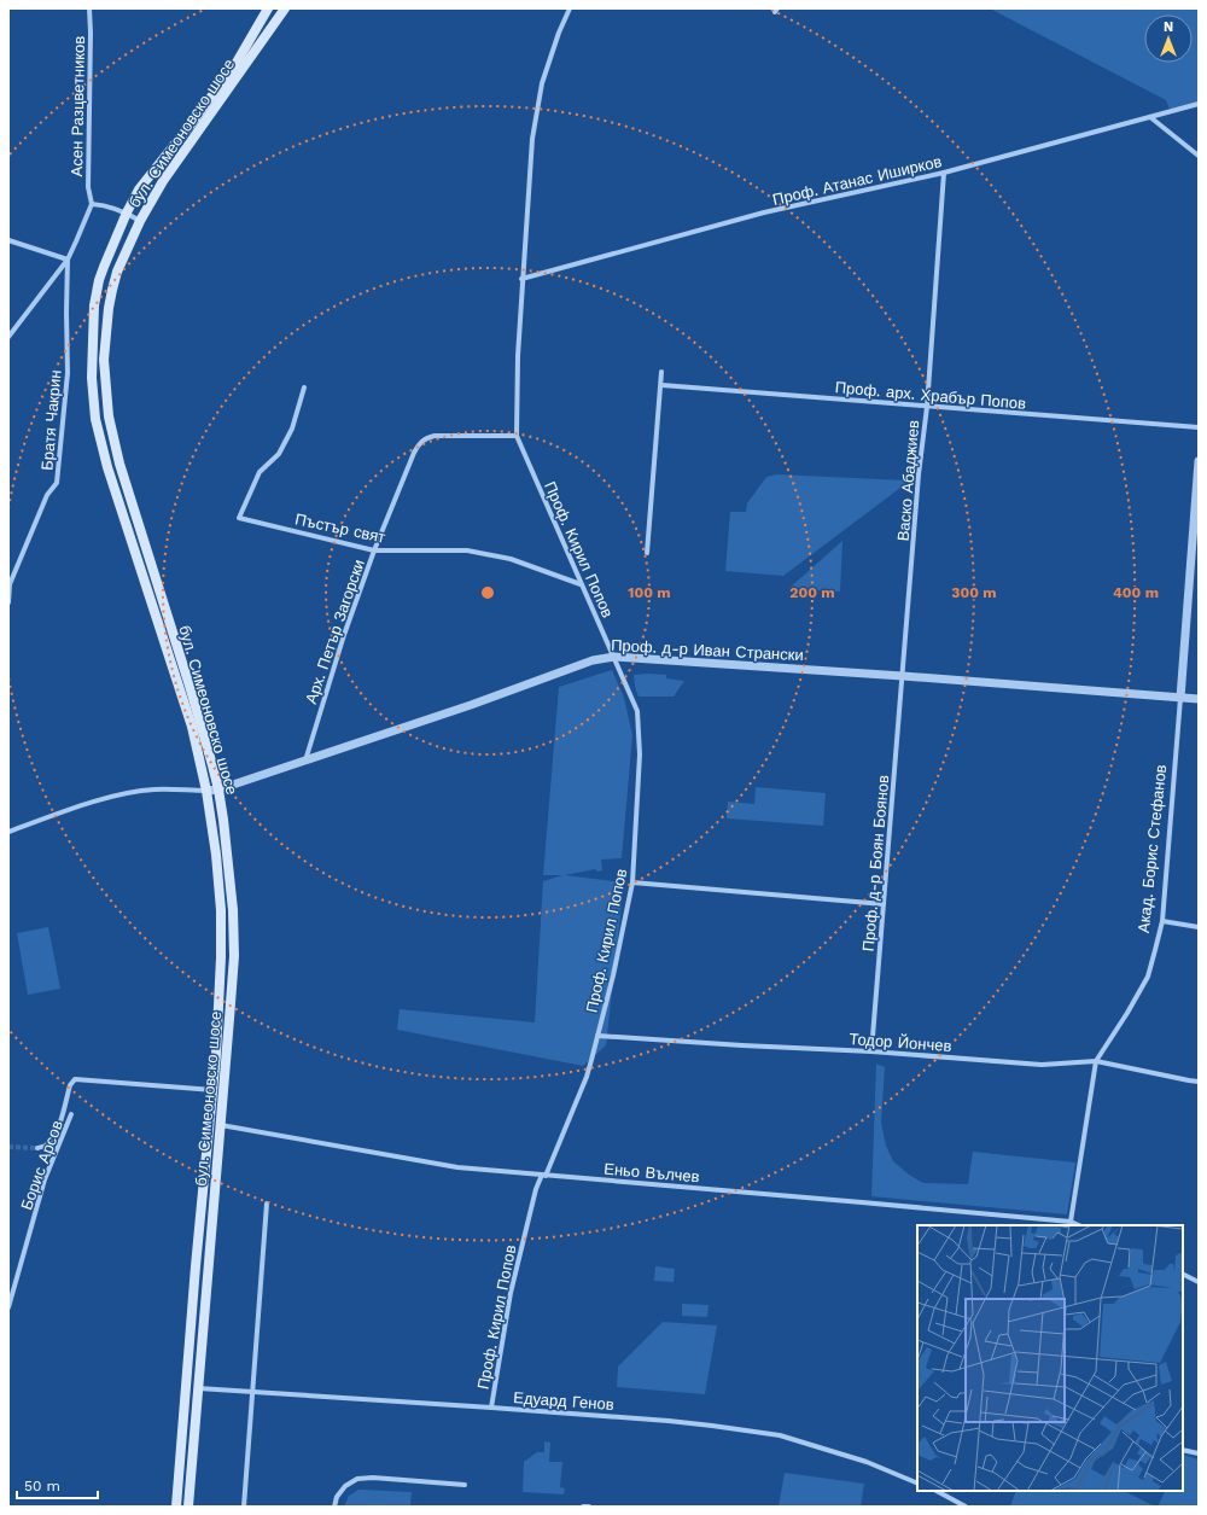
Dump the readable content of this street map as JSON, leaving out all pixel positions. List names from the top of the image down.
{
  "streets": {
    "main road": ["бул. Симеоновско шосе"],
    "street": [
      "Асен Разцветников",
      "Проф. Атанас Иширков",
      "Проф. арх. Храбър Попов",
      "Братя Чакрин",
      "Васко Абаджиев",
      "Пъстър свят",
      "Проф. Кирил Попов",
      "Арх. Петър Загорски",
      "Проф. д-р Иван Странски",
      "Акад. Борис Стефанов",
      "Проф. д-р Боян Боянов",
      "Тодор Йончев",
      "Борис Арсов",
      "Еньо Вълчев",
      "Едуард Генов"
    ]
  },
  "crossings": [
    ["бул. Симеоновско шосе", "Проф. д-р Иван Странски"],
    ["бул. Симеоновско шосе", "Борис Арсов"],
    ["бул. Симеоновско шосе", "Еньо Вълчев"],
    ["бул. Симеоновско шосе", "Едуард Генов"],
    ["Проф. Атанас Иширков", "Васко Абаджиев"],
    ["Проф. Атанас Иширков", "Проф. Кирил Попов"],
    ["Проф. арх. Храбър Попов", "Васко Абаджиев"],
    ["Васко Абаджиев", "Проф. д-р Иван Странски"],
    ["Васко Абаджиев", "Проф. д-р Боян Боянов"],
    ["Пъстър свят", "Проф. Кирил Попов"],
    ["Пъстър свят", "Арх. Петър Загорски"],
    ["Проф. Кирил Попов", "Арх. Петър Загорски"],
    ["Проф. Кирил Попов", "Проф. д-р Иван Странски"],
    ["Проф. Кирил Попов", "Тодор Йончев"],
    ["Проф. Кирил Попов", "Еньо Вълчев"],
    ["Проф. Кирил Попов", "Едуард Генов"],
    ["Арх. Петър Загорски", "Проф. д-р Иван Странски"],
    ["Проф. д-р Иван Странски", "Акад. Борис Стефанов"],
    ["Проф. д-р Иван Странски", "Проф. д-р Боян Боянов"],
    ["Акад. Борис Стефанов", "Тодор Йончев"],
    ["Акад. Борис Стефанов", "Еньо Вълчев"],
    ["Проф. д-р Боян Боянов", "Тодор Йончев"]
  ],
  "scale_bar": "50 m",
  "north": "top",
  "rings": [
    "100 m",
    "200 m",
    "300 m",
    "400 m"
  ]
}
